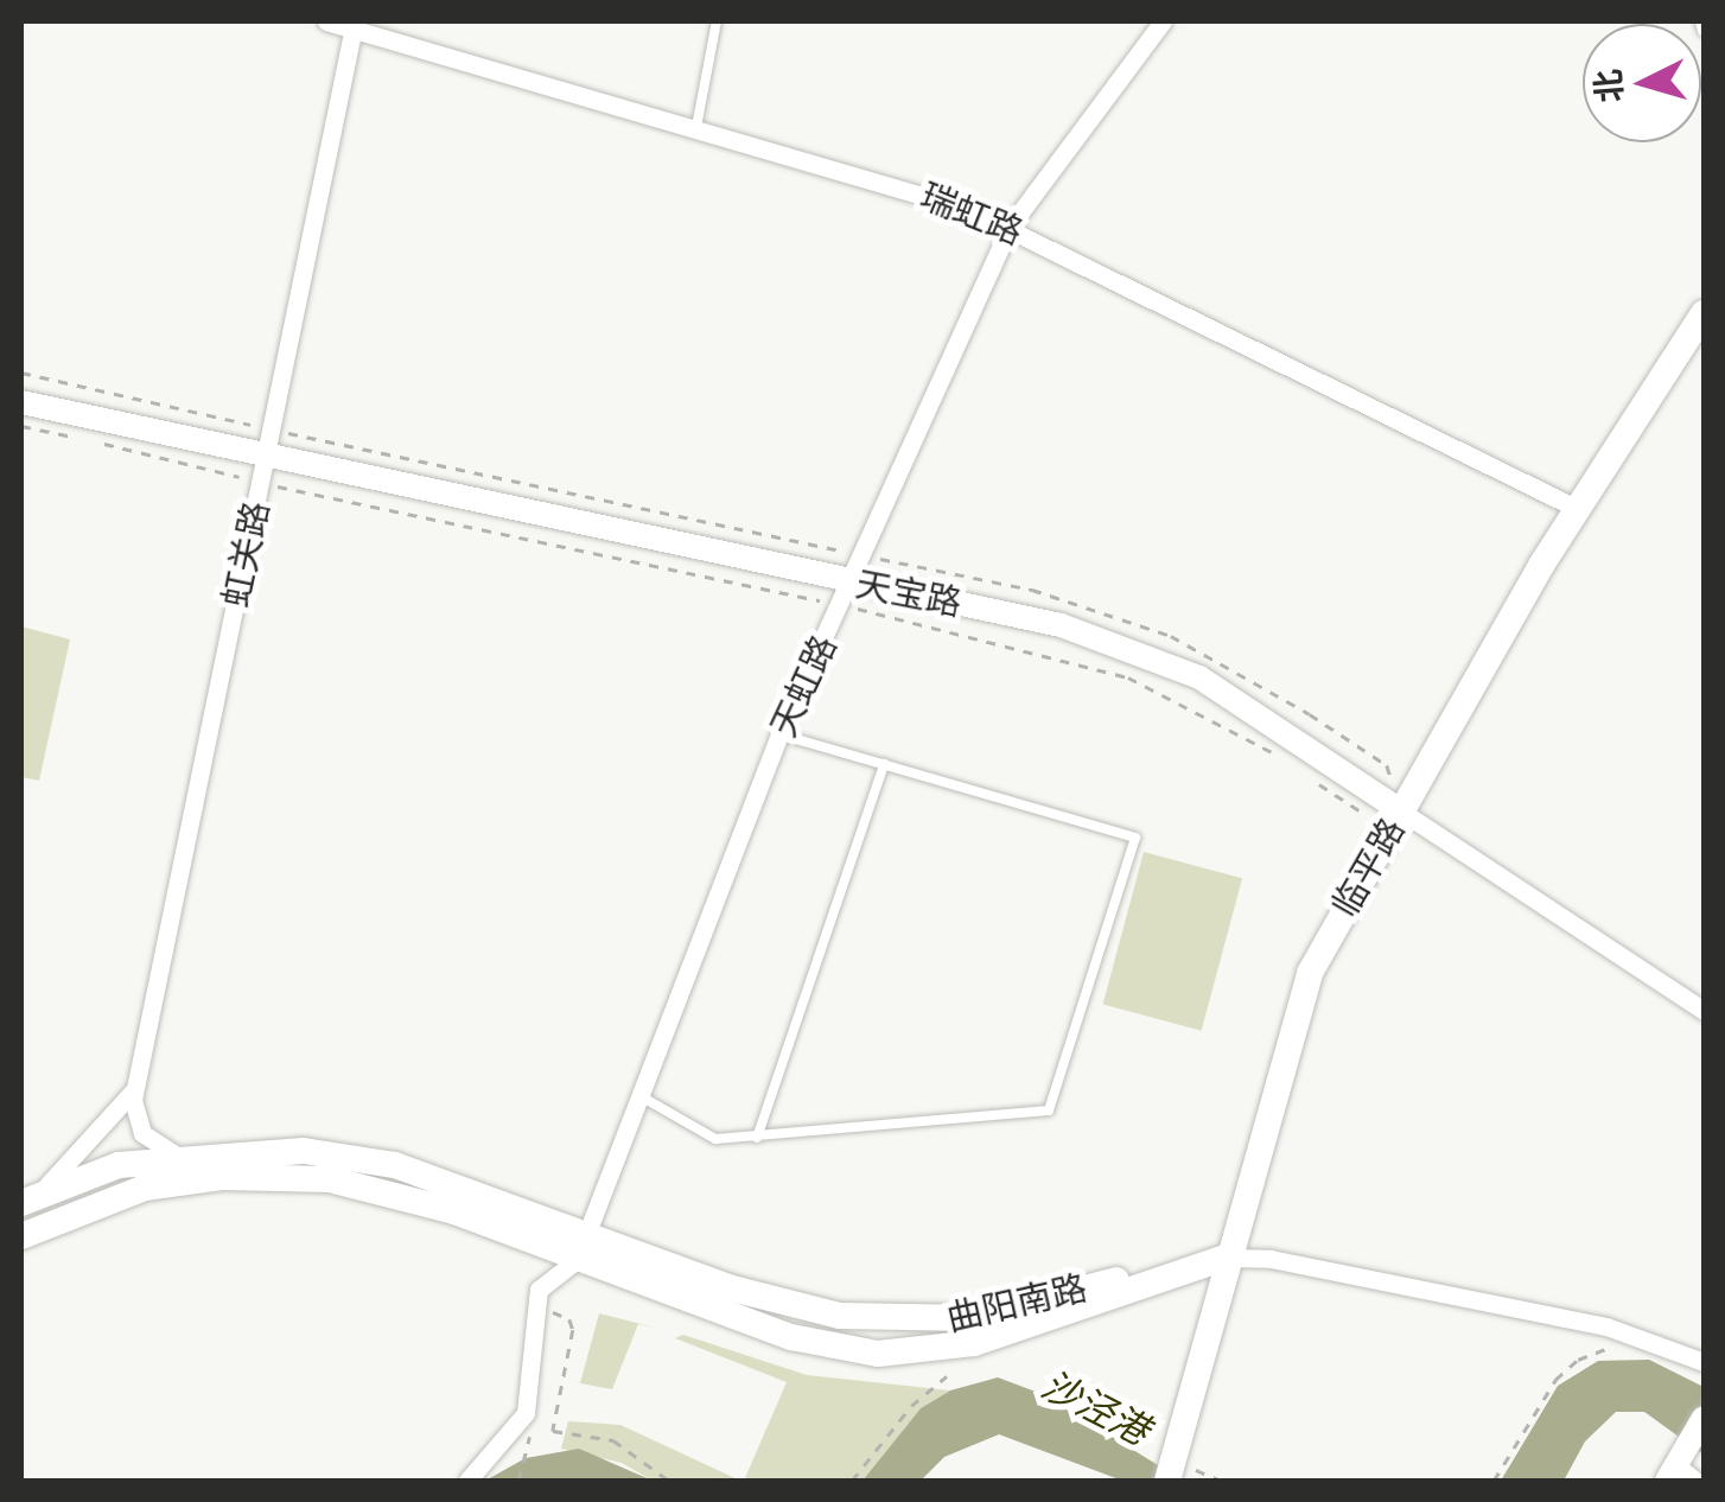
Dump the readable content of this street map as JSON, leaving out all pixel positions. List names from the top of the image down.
{
  "streets": {
    "main road": ["临平路", "曲阳南路"],
    "street": [
      "瑞虹路",
      "虹关路",
      "天宝路",
      "天虹路"
    ]
  },
  "crossings": [
    ["瑞虹路", "虹关路"],
    ["瑞虹路", "天虹路"],
    ["瑞虹路", "临平路"],
    ["虹关路", "天宝路"],
    ["虹关路", "曲阳南路"],
    ["天宝路", "天虹路"],
    ["天宝路", "临平路"],
    ["天虹路", "曲阳南路"],
    ["临平路", "曲阳南路"]
  ],
  "water": ["沙泾港"],
  "north": "left"
}
